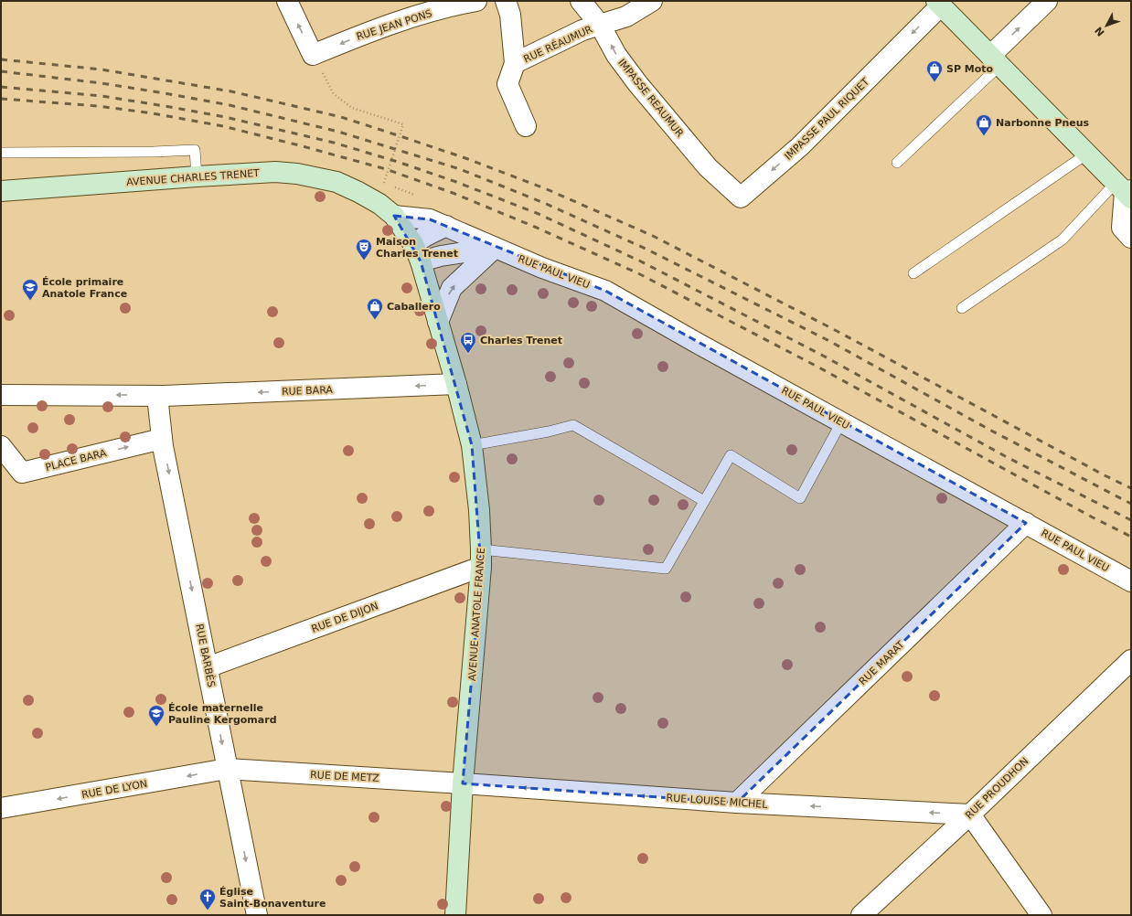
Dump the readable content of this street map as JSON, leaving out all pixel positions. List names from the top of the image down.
{
  "streets": {
    "main road": ["AVENUE CHARLES TRENET", "AVENUE ANATOLE FRANCE"],
    "street": [
      "RUE JEAN PONS",
      "RUE RÉAUMUR",
      "IMPASSE REAUMUR",
      "IMPASSE PAUL RIQUET",
      "RUE PAUL VIEU",
      "RUE BARA",
      "PLACE BARA",
      "RUE DE DIJON",
      "RUE BARBÈS",
      "RUE MARAT",
      "RUE DE METZ",
      "RUE PROUDHON",
      "RUE DE LYON",
      "RUE LOUISE MICHEL"
    ]
  },
  "crossings": [
    ["RUE RÉAUMUR", "IMPASSE REAUMUR"],
    ["IMPASSE REAUMUR", "IMPASSE PAUL RIQUET"],
    ["AVENUE CHARLES TRENET", "RUE PAUL VIEU"],
    ["AVENUE CHARLES TRENET", "AVENUE ANATOLE FRANCE"],
    ["RUE PAUL VIEU", "AVENUE ANATOLE FRANCE"],
    ["RUE PAUL VIEU", "RUE MARAT"],
    ["RUE BARA", "AVENUE ANATOLE FRANCE"],
    ["RUE BARA", "RUE BARBÈS"],
    ["PLACE BARA", "RUE BARBÈS"],
    ["AVENUE ANATOLE FRANCE", "RUE DE DIJON"],
    ["AVENUE ANATOLE FRANCE", "RUE DE METZ"],
    ["AVENUE ANATOLE FRANCE", "RUE LOUISE MICHEL"],
    ["RUE DE DIJON", "RUE BARBÈS"],
    ["RUE BARBÈS", "RUE DE METZ"],
    ["RUE BARBÈS", "RUE DE LYON"],
    ["RUE MARAT", "RUE LOUISE MICHEL"],
    ["RUE DE METZ", "RUE DE LYON"],
    ["RUE DE METZ", "RUE LOUISE MICHEL"],
    ["RUE PROUDHON", "RUE LOUISE MICHEL"]
  ],
  "one_way": [
    "RUE JEAN PONS",
    "IMPASSE REAUMUR",
    "IMPASSE PAUL RIQUET",
    "RUE BARA",
    "RUE BARBÈS",
    "RUE DE LYON",
    "RUE LOUISE MICHEL"
  ],
  "places": {
    "shop": ["SP Moto", "Narbonne Pneus", "Caballero"],
    "theatre": ["Maison Charles Trenet"],
    "school or university": ["École primaire Anatole France", "École maternelle Pauline Kergomard"],
    "bus stop": ["Charles Trenet"],
    "church": ["Église Saint-Bonaventure"]
  },
  "north": "bottom left"
}
